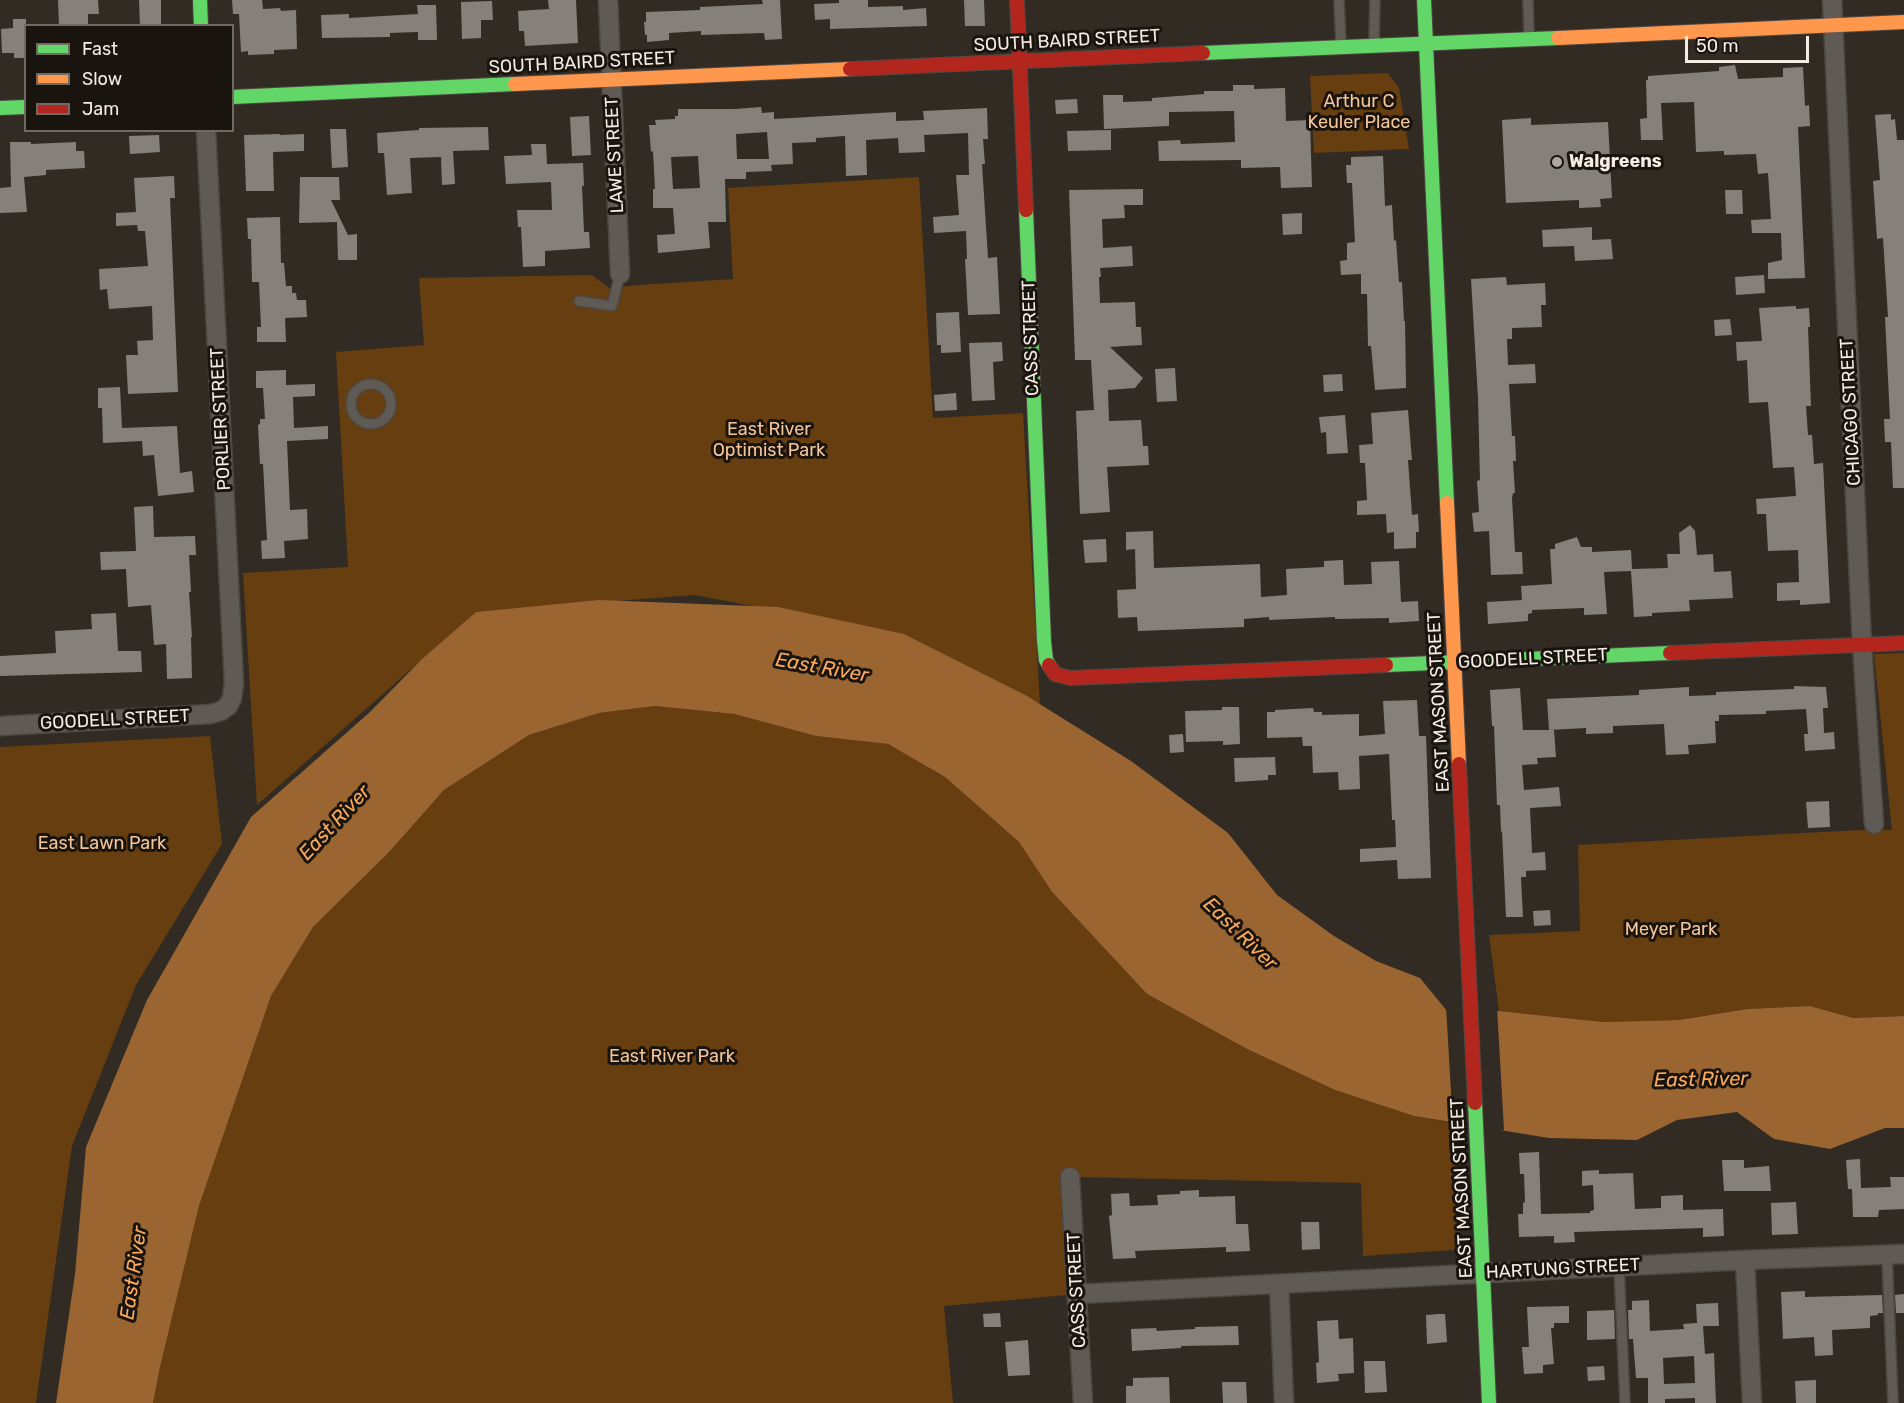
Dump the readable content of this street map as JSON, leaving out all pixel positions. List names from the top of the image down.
{
  "streets": {
    "street": [
      "SOUTH BAIRD STREET",
      "LAWE STREET",
      "CASS STREET",
      "CHICAGO STREET",
      "PORLIER STREET",
      "GOODELL STREET",
      "EAST MASON STREET",
      "HARTUNG STREET"
    ]
  },
  "crossings": [
    ["SOUTH BAIRD STREET", "LAWE STREET"],
    ["SOUTH BAIRD STREET", "CASS STREET"],
    ["SOUTH BAIRD STREET", "CHICAGO STREET"],
    ["SOUTH BAIRD STREET", "EAST MASON STREET"],
    ["CASS STREET", "GOODELL STREET"],
    ["CASS STREET", "HARTUNG STREET"],
    ["CHICAGO STREET", "GOODELL STREET"],
    ["PORLIER STREET", "GOODELL STREET"],
    ["GOODELL STREET", "EAST MASON STREET"],
    ["EAST MASON STREET", "HARTUNG STREET"]
  ],
  "water": ["East River"],
  "parks": [
    "Arthur C Keuler Place",
    "East River Optimist Park",
    "East Lawn Park",
    "Meyer Park",
    "East River Park"
  ],
  "places": ["Walgreens"],
  "legend": ["Fast", "Slow", "Jam"],
  "scale_bar": "50 m"
}
